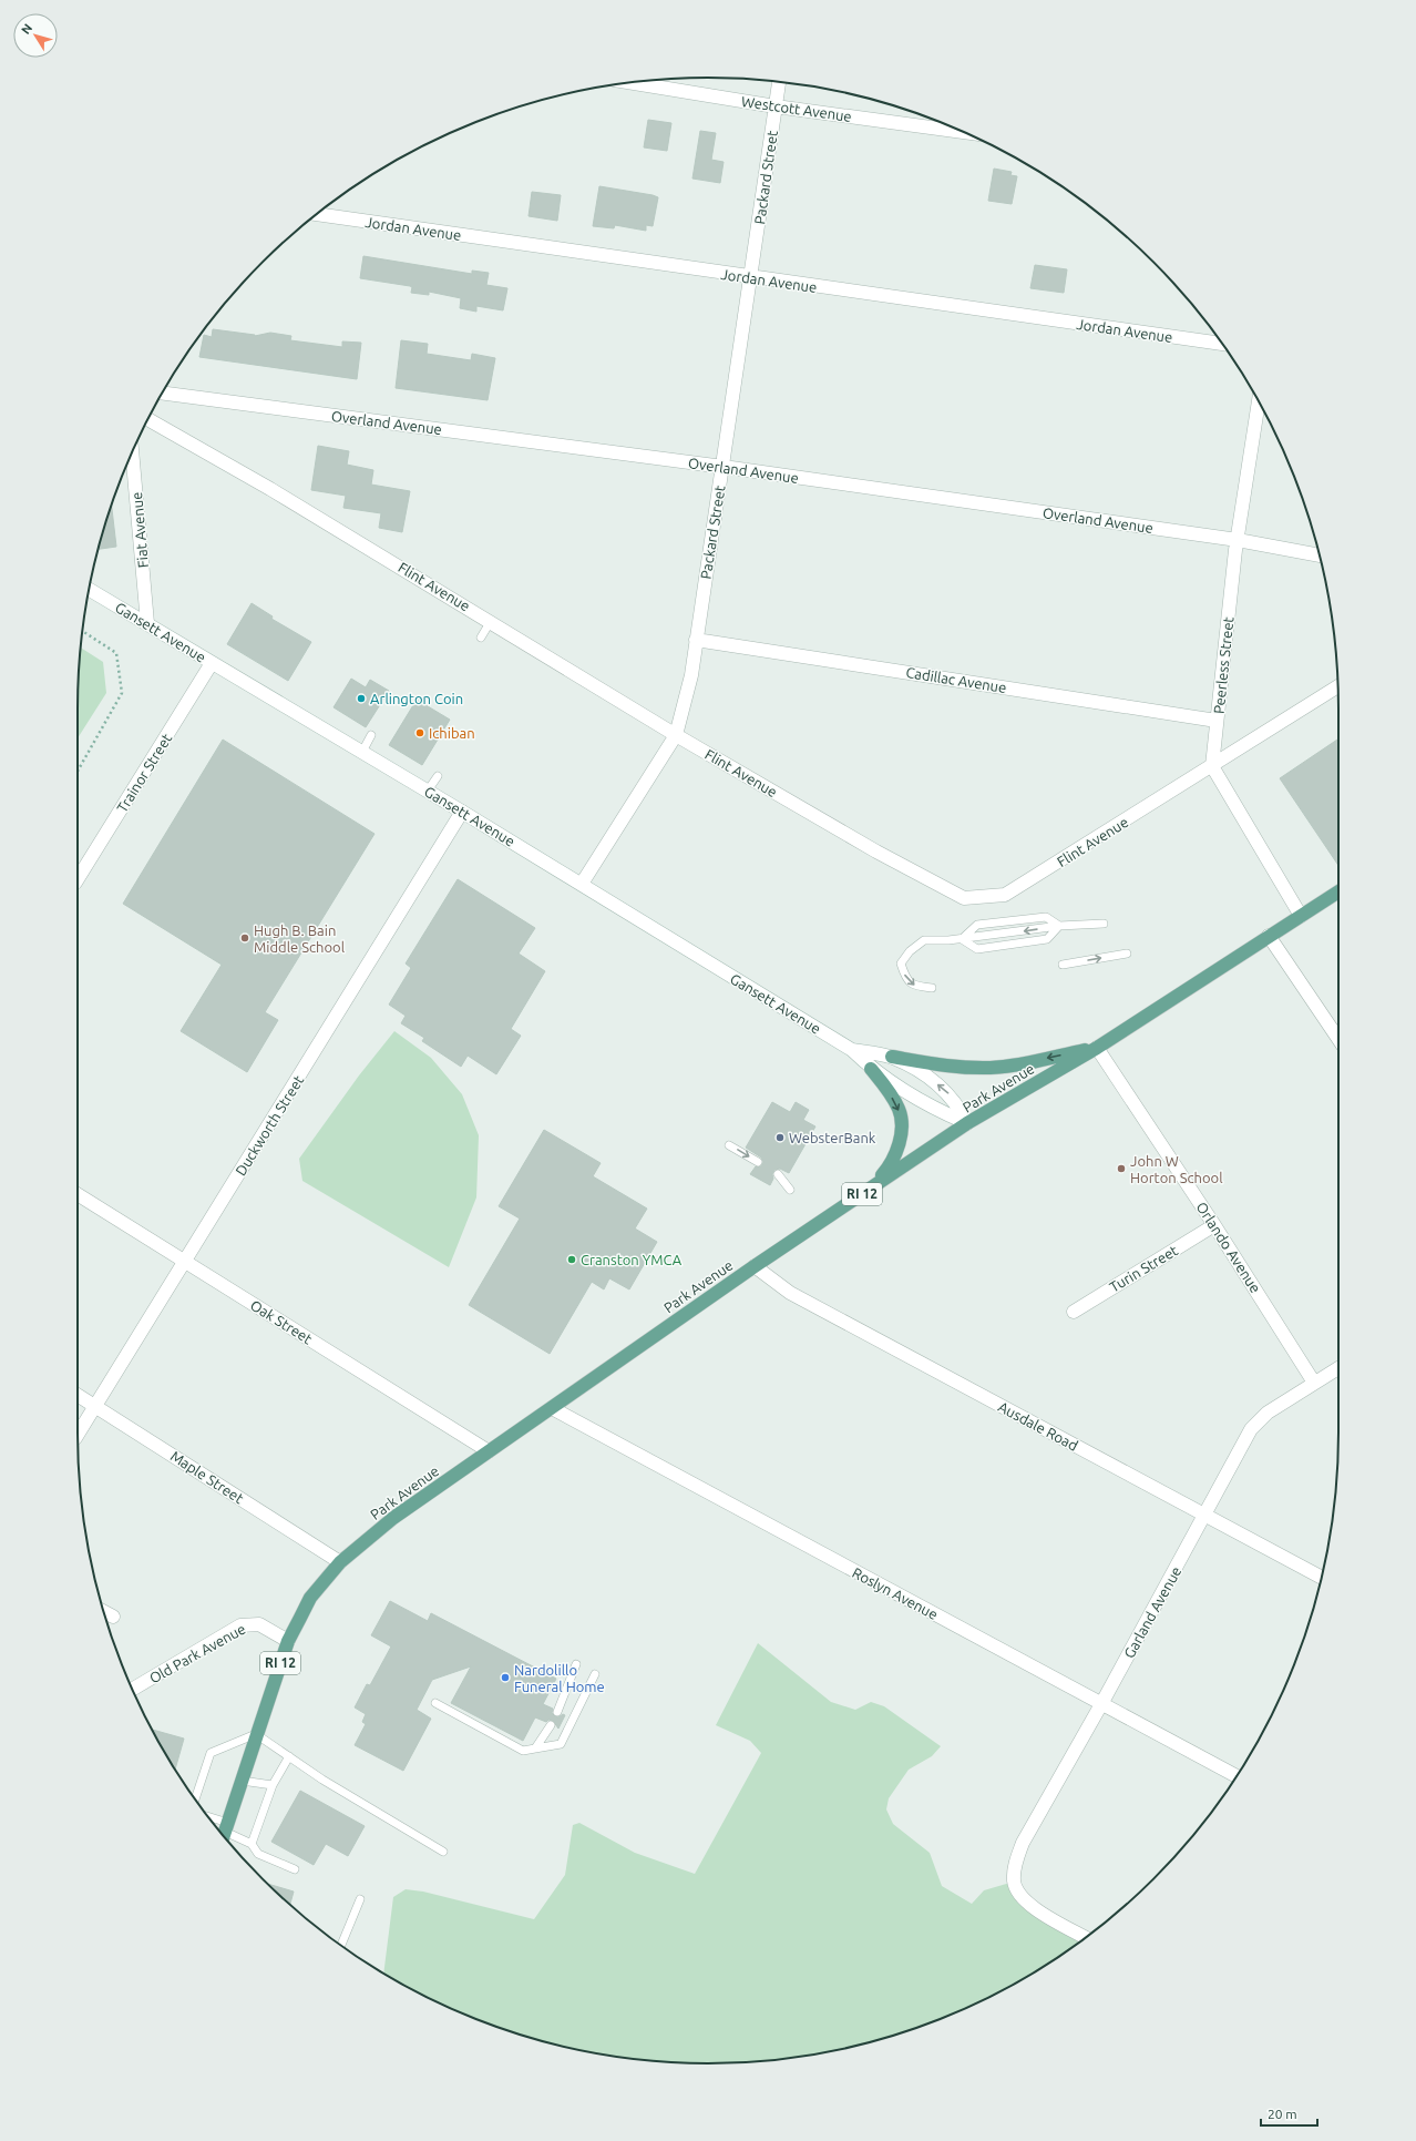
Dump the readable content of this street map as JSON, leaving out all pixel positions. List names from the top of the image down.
{
  "streets": {
    "main road": ["Park Avenue", "RI 12"],
    "street": [
      "Westcott Avenue",
      "Packard Street",
      "Jordan Avenue",
      "Overland Avenue",
      "Fiat Avenue",
      "Flint Avenue",
      "Gansett Avenue",
      "Peerless Street",
      "Cadillac Avenue",
      "Trainor Street",
      "Duckworth Street",
      "Orlando Avenue",
      "Turin Street",
      "Oak Street",
      "Ausdale Road",
      "Maple Street",
      "Roslyn Avenue",
      "Garland Avenue",
      "Old Park Avenue"
    ]
  },
  "crossings": [
    ["Westcott Avenue", "Packard Street"],
    ["Packard Street", "Jordan Avenue"],
    ["Packard Street", "Overland Avenue"],
    ["Packard Street", "Flint Avenue"],
    ["Packard Street", "Gansett Avenue"],
    ["Packard Street", "Cadillac Avenue"],
    ["Overland Avenue", "Peerless Street"],
    ["Fiat Avenue", "Gansett Avenue"],
    ["Flint Avenue", "Peerless Street"],
    ["Gansett Avenue", "Trainor Street"],
    ["Gansett Avenue", "Park Avenue"],
    ["Gansett Avenue", "Duckworth Street"],
    ["Peerless Street", "Cadillac Avenue"],
    ["Park Avenue", "Orlando Avenue"],
    ["Park Avenue", "Oak Street"],
    ["Park Avenue", "Ausdale Road"],
    ["Park Avenue", "Maple Street"],
    ["Park Avenue", "Roslyn Avenue"],
    ["Park Avenue", "Old Park Avenue"],
    ["Duckworth Street", "Oak Street"],
    ["Duckworth Street", "Maple Street"],
    ["Orlando Avenue", "Turin Street"],
    ["Orlando Avenue", "Garland Avenue"],
    ["Ausdale Road", "Garland Avenue"],
    ["Roslyn Avenue", "Garland Avenue"]
  ],
  "places": [
    "Arlington Coin",
    "Ichiban",
    "Hugh B. Bain Middle School",
    "WebsterBank",
    "John W Horton School",
    "Cranston YMCA",
    "Nardolillo Funeral Home"
  ],
  "scale_bar": "20 m",
  "north": "top left"
}
